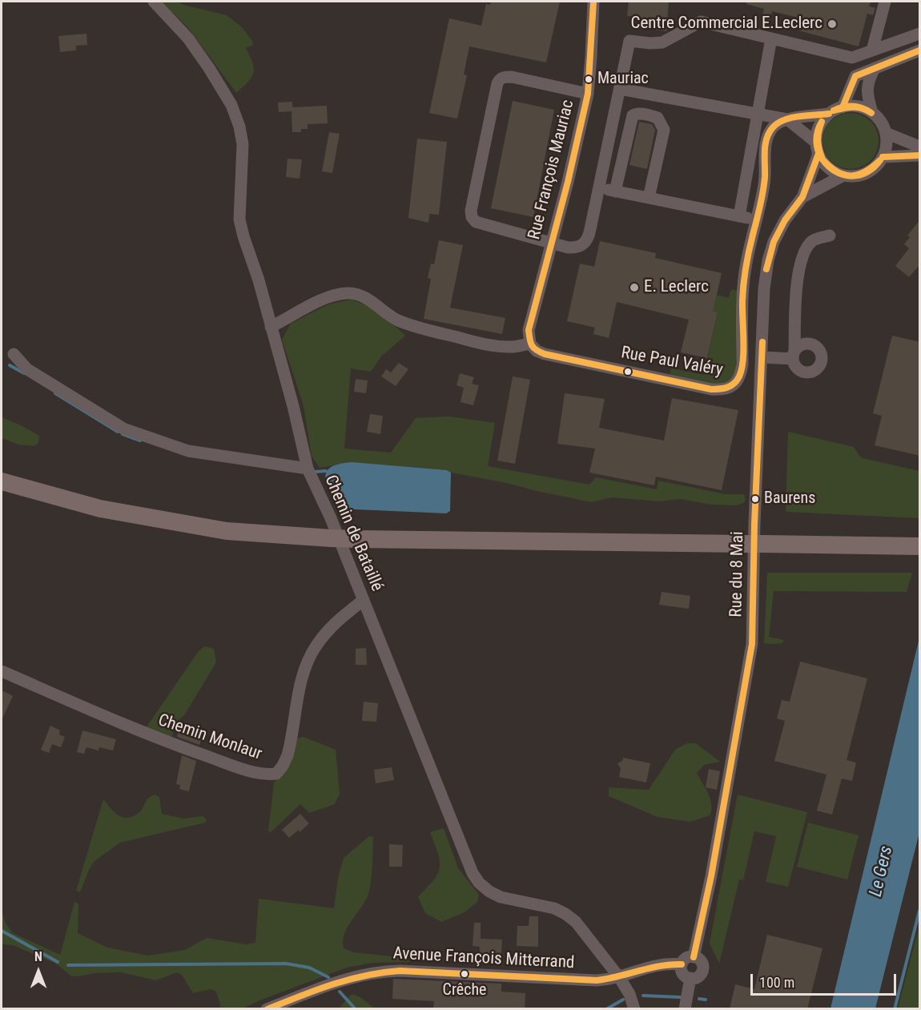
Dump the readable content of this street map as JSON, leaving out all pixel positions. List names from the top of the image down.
{
  "streets": {
    "street": [
      "Rue François Mauriac",
      "Rue Paul Valéry",
      "Chemin de Bataillé",
      "Rue du 8 Mai",
      "Chemin Monlaur",
      "Avenue François Mitterrand"
    ]
  },
  "crossings": [
    ["Rue François Mauriac", "Rue Paul Valéry"],
    ["Chemin de Bataillé", "Chemin Monlaur"],
    ["Chemin de Bataillé", "Avenue François Mitterrand"],
    ["Rue du 8 Mai", "Avenue François Mitterrand"]
  ],
  "water": ["Le Gers"],
  "places": [
    "Centre Commercial E.Leclerc",
    "Mauriac",
    "E. Leclerc",
    "Baurens",
    "Crêche"
  ],
  "scale_bar": "100 m",
  "north": "top"
}
